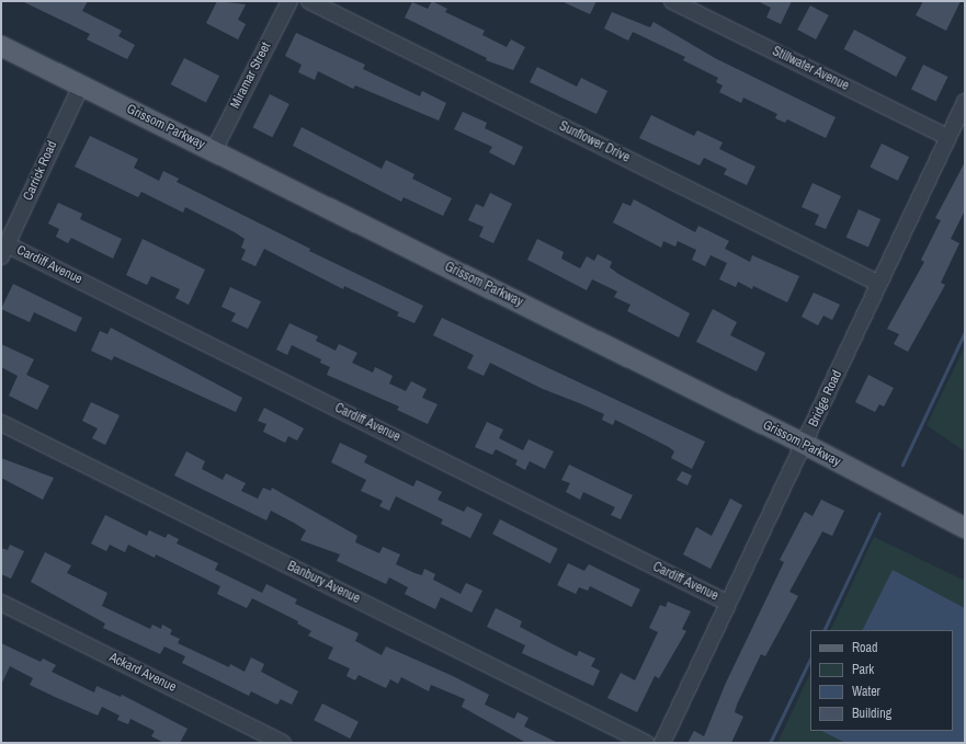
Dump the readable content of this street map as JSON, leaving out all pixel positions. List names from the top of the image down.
{
  "streets": {
    "main road": ["Grissom Parkway"],
    "street": [
      "Stillwater Avenue",
      "Miramar Street",
      "Sunflower Drive",
      "Carrick Road",
      "Cardiff Avenue",
      "Bridge Road",
      "Banbury Avenue",
      "Ackard Avenue"
    ]
  },
  "crossings": [
    ["Stillwater Avenue", "Bridge Road"],
    ["Miramar Street", "Grissom Parkway"],
    ["Grissom Parkway", "Carrick Road"],
    ["Grissom Parkway", "Bridge Road"],
    ["Sunflower Drive", "Bridge Road"],
    ["Carrick Road", "Cardiff Avenue"],
    ["Cardiff Avenue", "Bridge Road"]
  ],
  "legend": [
    "Road",
    "Park",
    "Water",
    "Building"
  ]
}
